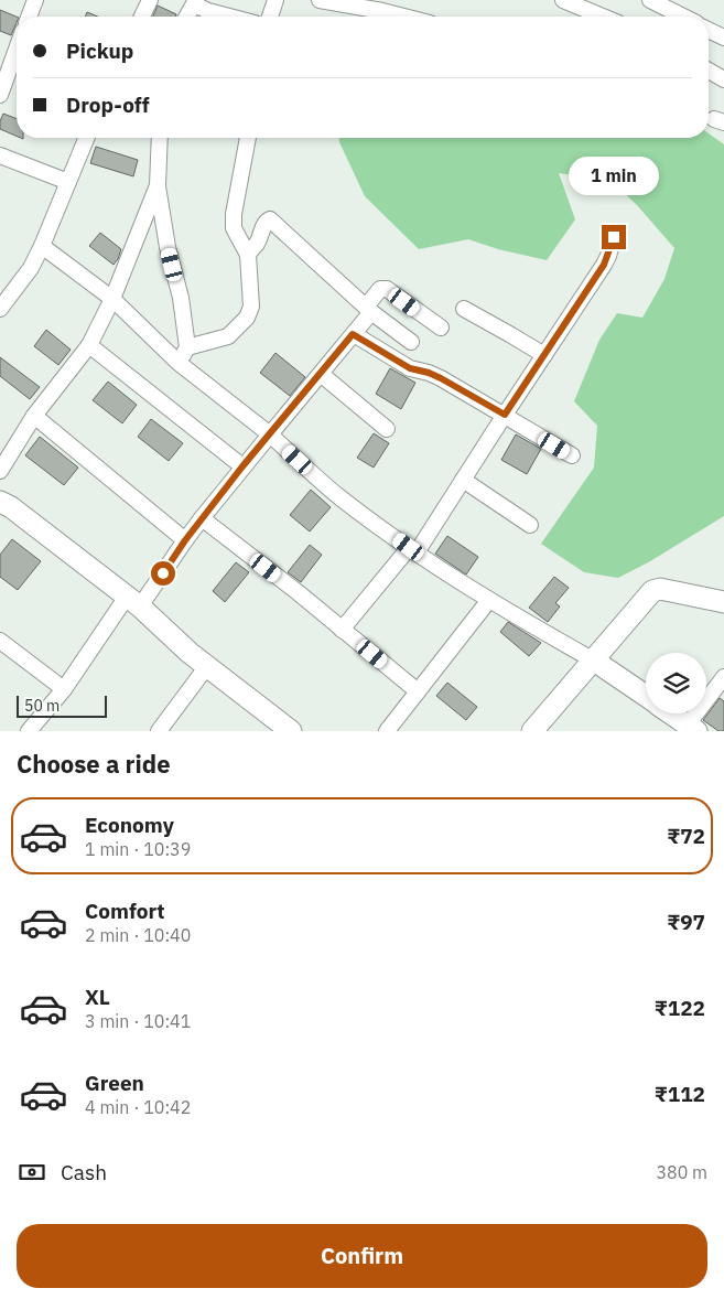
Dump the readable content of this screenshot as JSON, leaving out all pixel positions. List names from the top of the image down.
{
  "scale_bar": "50 m",
  "page": {
    "banner": ["Pickup", "Drop-off"],
    "bubble": "1 min",
    "scale": "50 m",
    "heading": "Choose a ride",
    "list": [
      {
        "name": "Economy",
        "note": "1 min · 10:39",
        "value": "₹72"
      },
      {
        "name": "Comfort",
        "note": "2 min · 10:40",
        "value": "₹97"
      },
      {
        "name": "XL",
        "note": "3 min · 10:41",
        "value": "₹122"
      },
      {
        "name": "Green",
        "note": "4 min · 10:42",
        "value": "₹112"
      }
    ],
    "pay": ["Cash", "380 m"],
    "buttons": "Confirm"
  }
}
